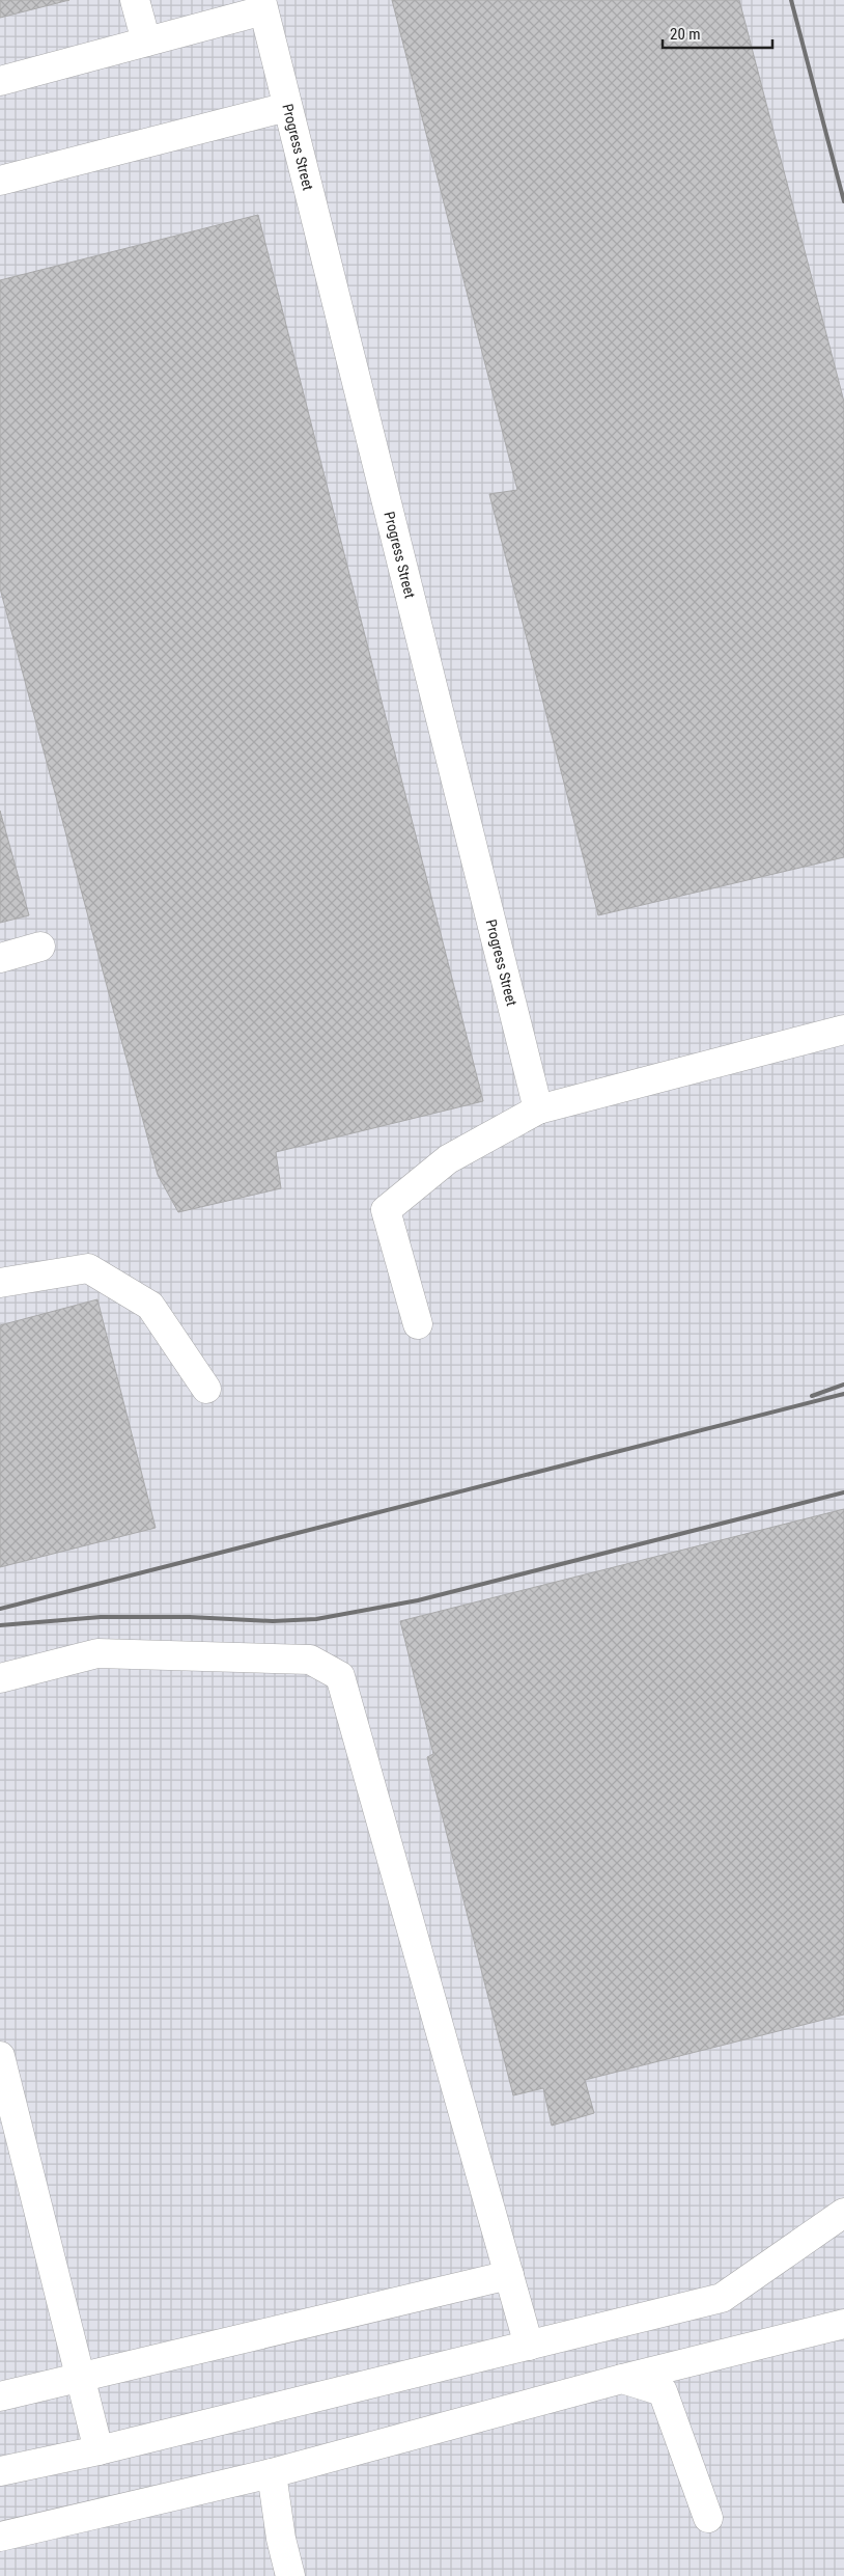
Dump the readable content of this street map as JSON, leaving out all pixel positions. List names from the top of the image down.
{
  "streets": {
    "street": ["Progress Street"]
  },
  "scale_bar": "20 m"
}
